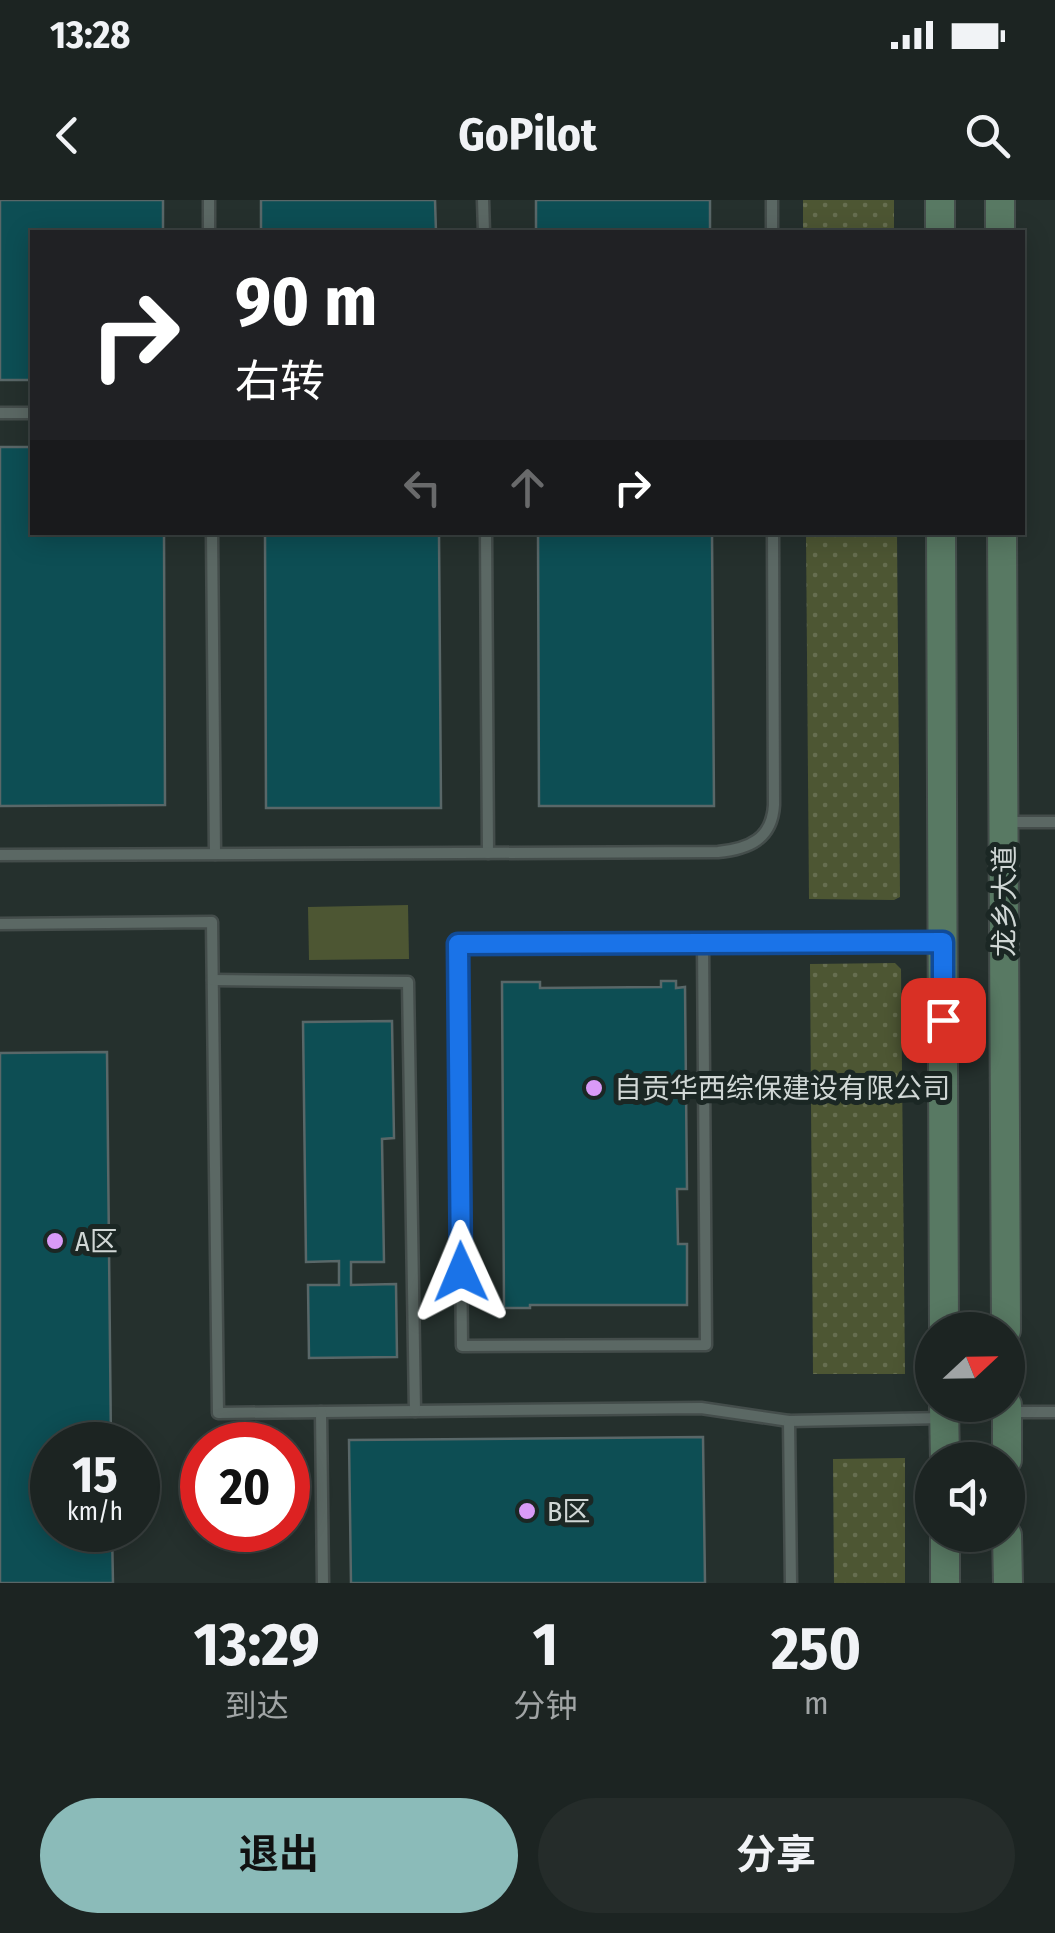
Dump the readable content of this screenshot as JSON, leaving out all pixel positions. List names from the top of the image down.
{
  "streets": {
    "main road": ["龙乡大道"]
  },
  "places": ["自贡华西综保建设有限公司", "A区", "B区"],
  "north": "right",
  "page": {
    "status": "13:28",
    "header": "GoPilot",
    "turn": ["90 m", "右转"],
    "speed": "15 km/h",
    "limit": "20",
    "eta": [
      "13:29",
      "到达",
      "1",
      "分钟",
      "250",
      "m"
    ],
    "buttons": ["退出", "分享"]
  }
}
